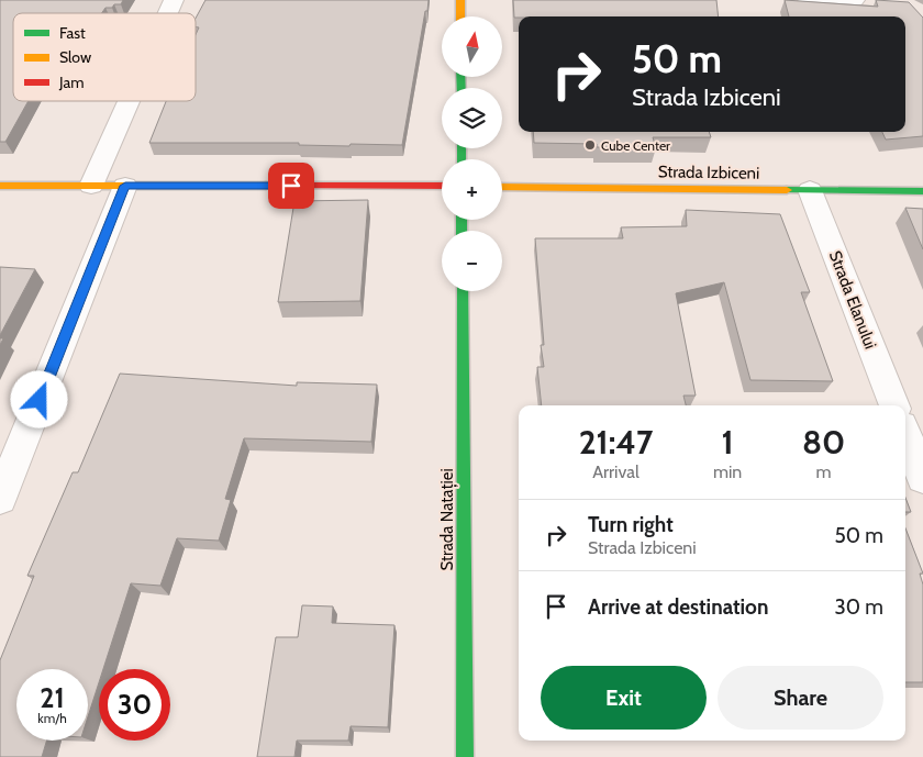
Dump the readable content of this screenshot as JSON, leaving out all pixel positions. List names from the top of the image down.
{
  "streets": {
    "street": ["Strada Izbiceni", "Strada Elanului", "Strada Natației"]
  },
  "crossings": [
    ["Strada Izbiceni", "Strada Elanului"]
  ],
  "places": ["Cube Center"],
  "legend": ["Fast", "Slow", "Jam"],
  "north": "top",
  "page": {
    "map_buttons": ["+", "−"],
    "turn": ["50 m", "Strada Izbiceni"],
    "eta": [
      "21:47",
      "Arrival",
      "1",
      "min",
      "80",
      "m"
    ],
    "list": [
      {
        "name": "Turn right",
        "note": "Strada Izbiceni",
        "value": "50 m"
      },
      {
        "name": "Arrive at destination",
        "value": "30 m"
      }
    ],
    "buttons": ["Exit", "Share"],
    "speed": "21 km/h",
    "limit": "30"
  }
}
